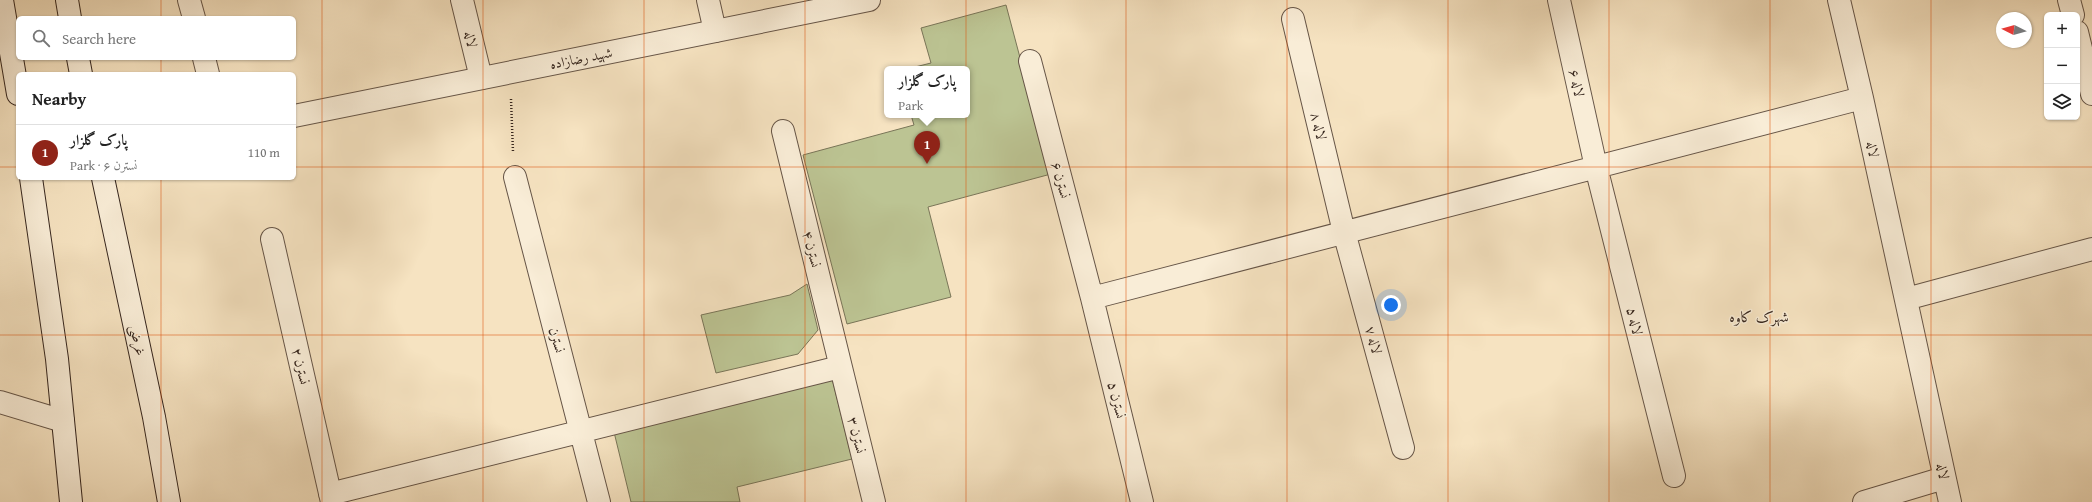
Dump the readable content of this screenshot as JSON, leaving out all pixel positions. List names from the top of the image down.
{
  "streets": {
    "street": [
      "لاله",
      "شهید رضازاده",
      "لاله ۶",
      "لاله ۸",
      "نسترن ۶",
      "نسترن ۴",
      "لاله ۵",
      "غرضی",
      "نسترن",
      "لاله ۷",
      "نسترن ۲",
      "نسترن ۵",
      "نسترن ۳"
    ]
  },
  "crossings": [
    ["لاله", "شهید رضازاده"],
    ["لاله ۶", "لاله ۵"],
    ["لاله ۸", "لاله ۷"],
    ["نسترن ۶", "نسترن ۵"],
    ["نسترن ۴", "نسترن ۳"]
  ],
  "districts": ["شهرک کاوه"],
  "north": "left",
  "page": {
    "map_buttons": ["+", "−"],
    "search": "Search here",
    "popup": ["پارک گلزار", "Park"],
    "heading": "Nearby",
    "list": [
      {
        "mark": "1",
        "name": "پارک گلزار",
        "note": "Park · نسترن ۶",
        "value": "110 m"
      }
    ],
    "pins": "1"
  }
}
